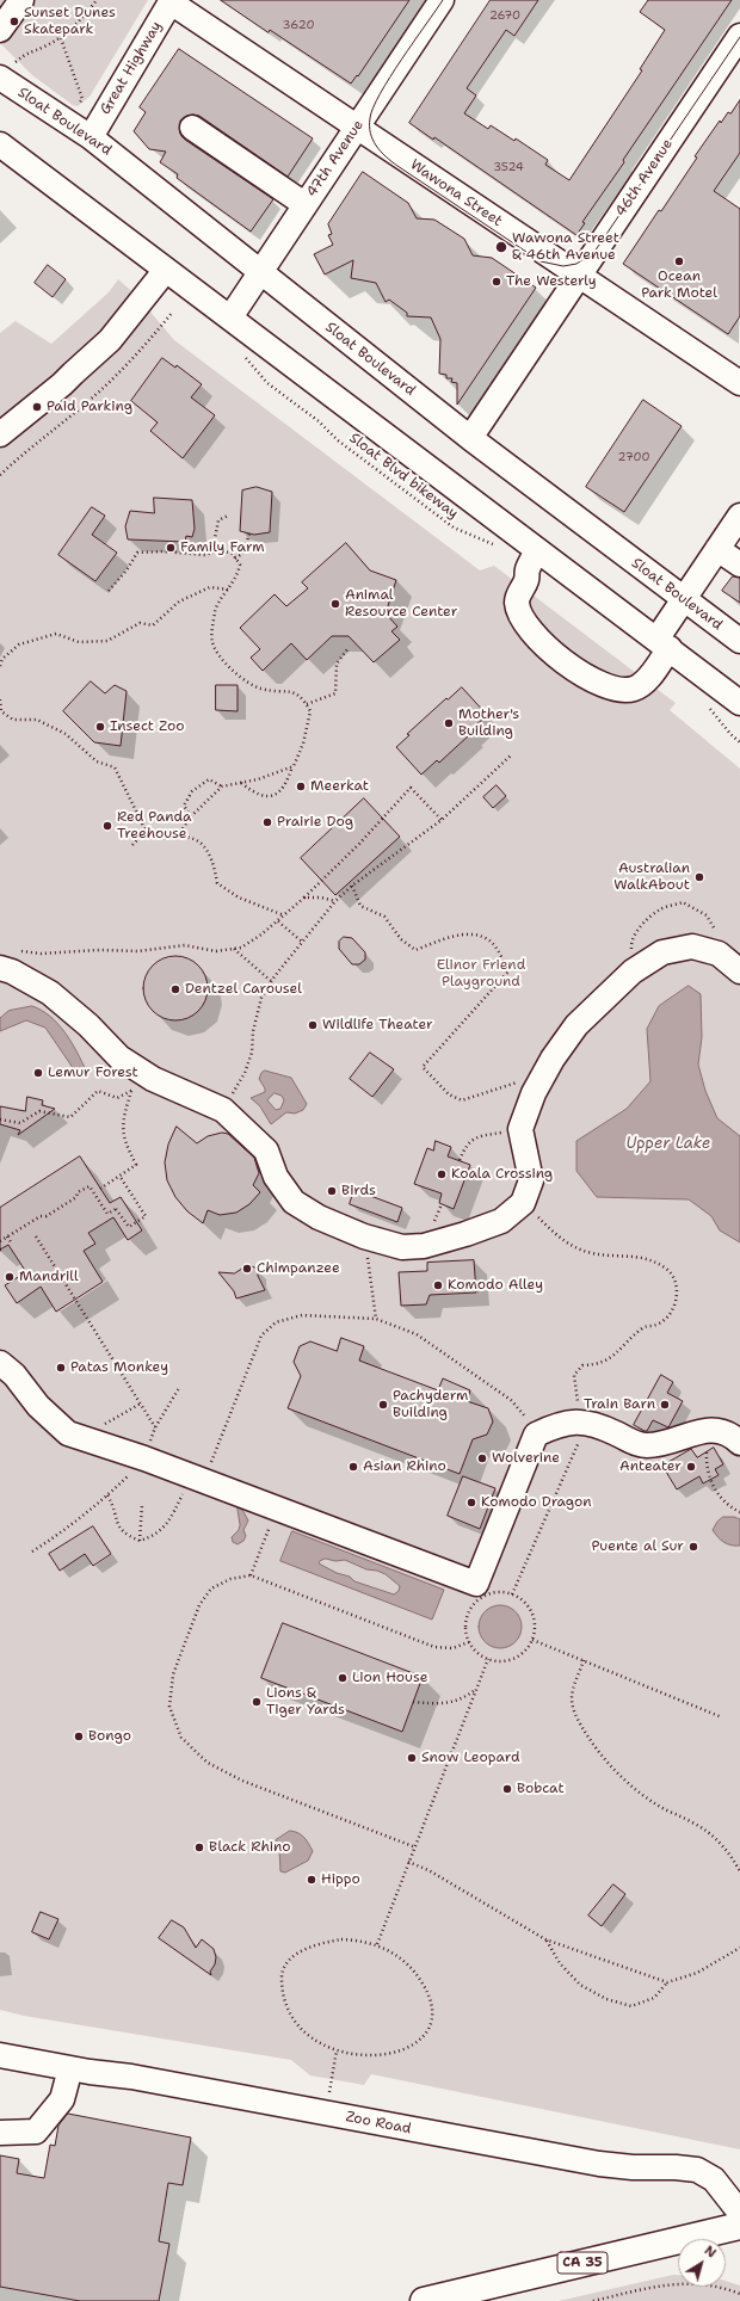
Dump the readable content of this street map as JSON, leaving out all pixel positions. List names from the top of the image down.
{
  "streets": {
    "main road": ["CA 35"],
    "street": [
      "Great Highway",
      "Sloat Boulevard",
      "47th Avenue",
      "46th Avenue",
      "Wawona Street",
      "Zoo Road"
    ],
    "path": ["Sloat Blvd bikeway"]
  },
  "crossings": [
    ["Great Highway", "Sloat Boulevard"],
    ["Great Highway", "Wawona Street"],
    ["Sloat Boulevard", "47th Avenue"],
    ["Sloat Boulevard", "46th Avenue"],
    ["47th Avenue", "Wawona Street"],
    ["46th Avenue", "Wawona Street"]
  ],
  "water": ["Upper Lake"],
  "parks": ["Elinor Friend Playground"],
  "places": [
    "Sunset Dunes Skatepark",
    "Wawona Street & 46th Avenue",
    "Ocean Park Motel",
    "The Westerly",
    "Paid Parking",
    "Family Farm",
    "Animal Resource Center",
    "Mother's Building",
    "Insect Zoo",
    "Meerkat",
    "Prairie Dog",
    "Red Panda Treehouse",
    "Australian WalkAbout",
    "Dentzel Carousel",
    "Wildlife Theater",
    "Lemur Forest",
    "Koala Crossing",
    "Birds",
    "Chimpanzee",
    "Mandrill",
    "Komodo Alley",
    "Patas Monkey",
    "Pachyderm Building",
    "Train Barn",
    "Wolverine",
    "Asian Rhino",
    "Anteater",
    "Komodo Dragon",
    "Puente al Sur",
    "Lion House",
    "Lions & Tiger Yards",
    "Bongo",
    "Snow Leopard",
    "Bobcat",
    "Black Rhino",
    "Hippo"
  ],
  "house_numbers": [
    "2670",
    "3620",
    "3524",
    "2700"
  ],
  "north": "top right"
}
